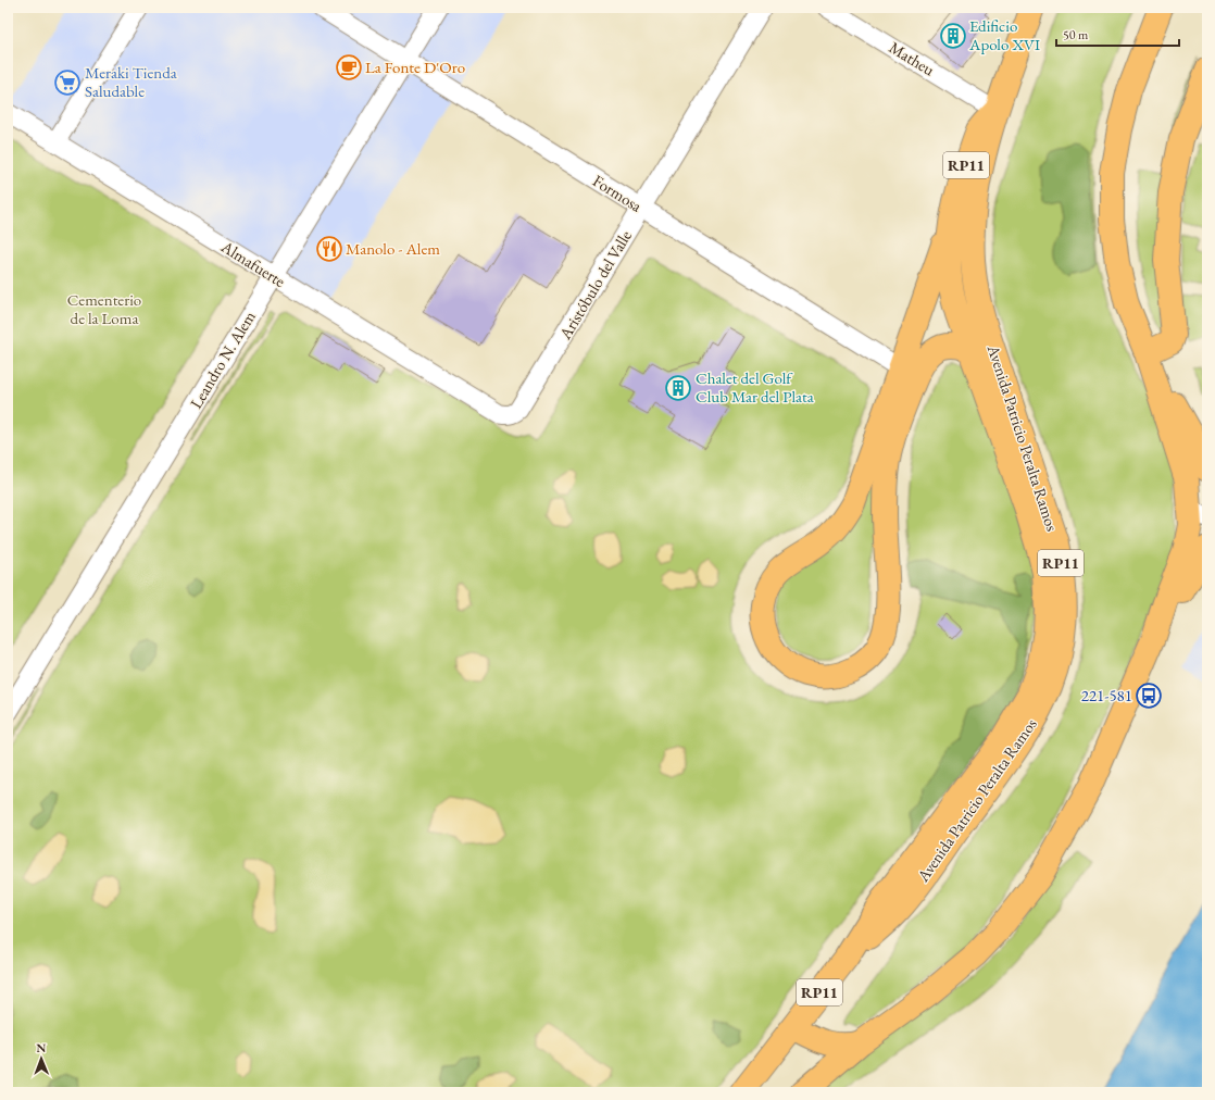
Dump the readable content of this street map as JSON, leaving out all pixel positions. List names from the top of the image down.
{
  "streets": {
    "main road": ["RP11", "Avenida Patricio Peralta Ramos"],
    "street": [
      "Matheu",
      "Formosa",
      "Almafuerte",
      "Aristóbulo del Valle",
      "Leandro N. Alem"
    ]
  },
  "crossings": [
    ["Matheu", "Avenida Patricio Peralta Ramos"],
    ["Formosa", "Aristóbulo del Valle"],
    ["Formosa", "Leandro N. Alem"],
    ["Almafuerte", "Aristóbulo del Valle"],
    ["Almafuerte", "Leandro N. Alem"]
  ],
  "parks": ["Cementerio de la Loma"],
  "places": {
    "building": ["Edificio Apolo XVI", "Chalet del Golf Club Mar del Plata"],
    "cafe": ["La Fonte D'Oro"],
    "supermarket": ["Meraki Tienda Saludable"],
    "restaurant": ["Manolo - Alem"],
    "bus stop": ["221-581"]
  },
  "scale_bar": "50 m",
  "north": "top"
}
